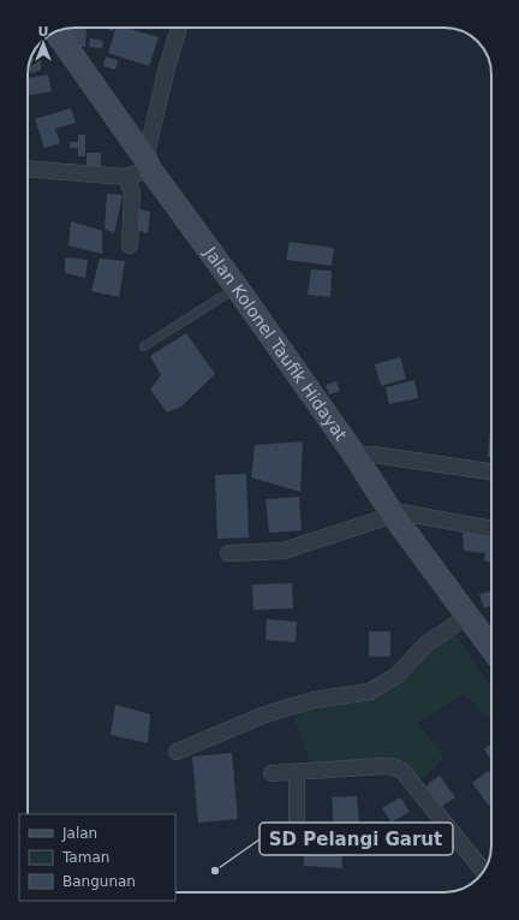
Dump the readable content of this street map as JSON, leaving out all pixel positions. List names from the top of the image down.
{
  "streets": {
    "main road": ["Jalan Kolonel Taufik Hidayat"]
  },
  "places": ["SD Pelangi Garut"],
  "legend": ["Jalan", "Taman", "Bangunan"],
  "north": "top"
}
